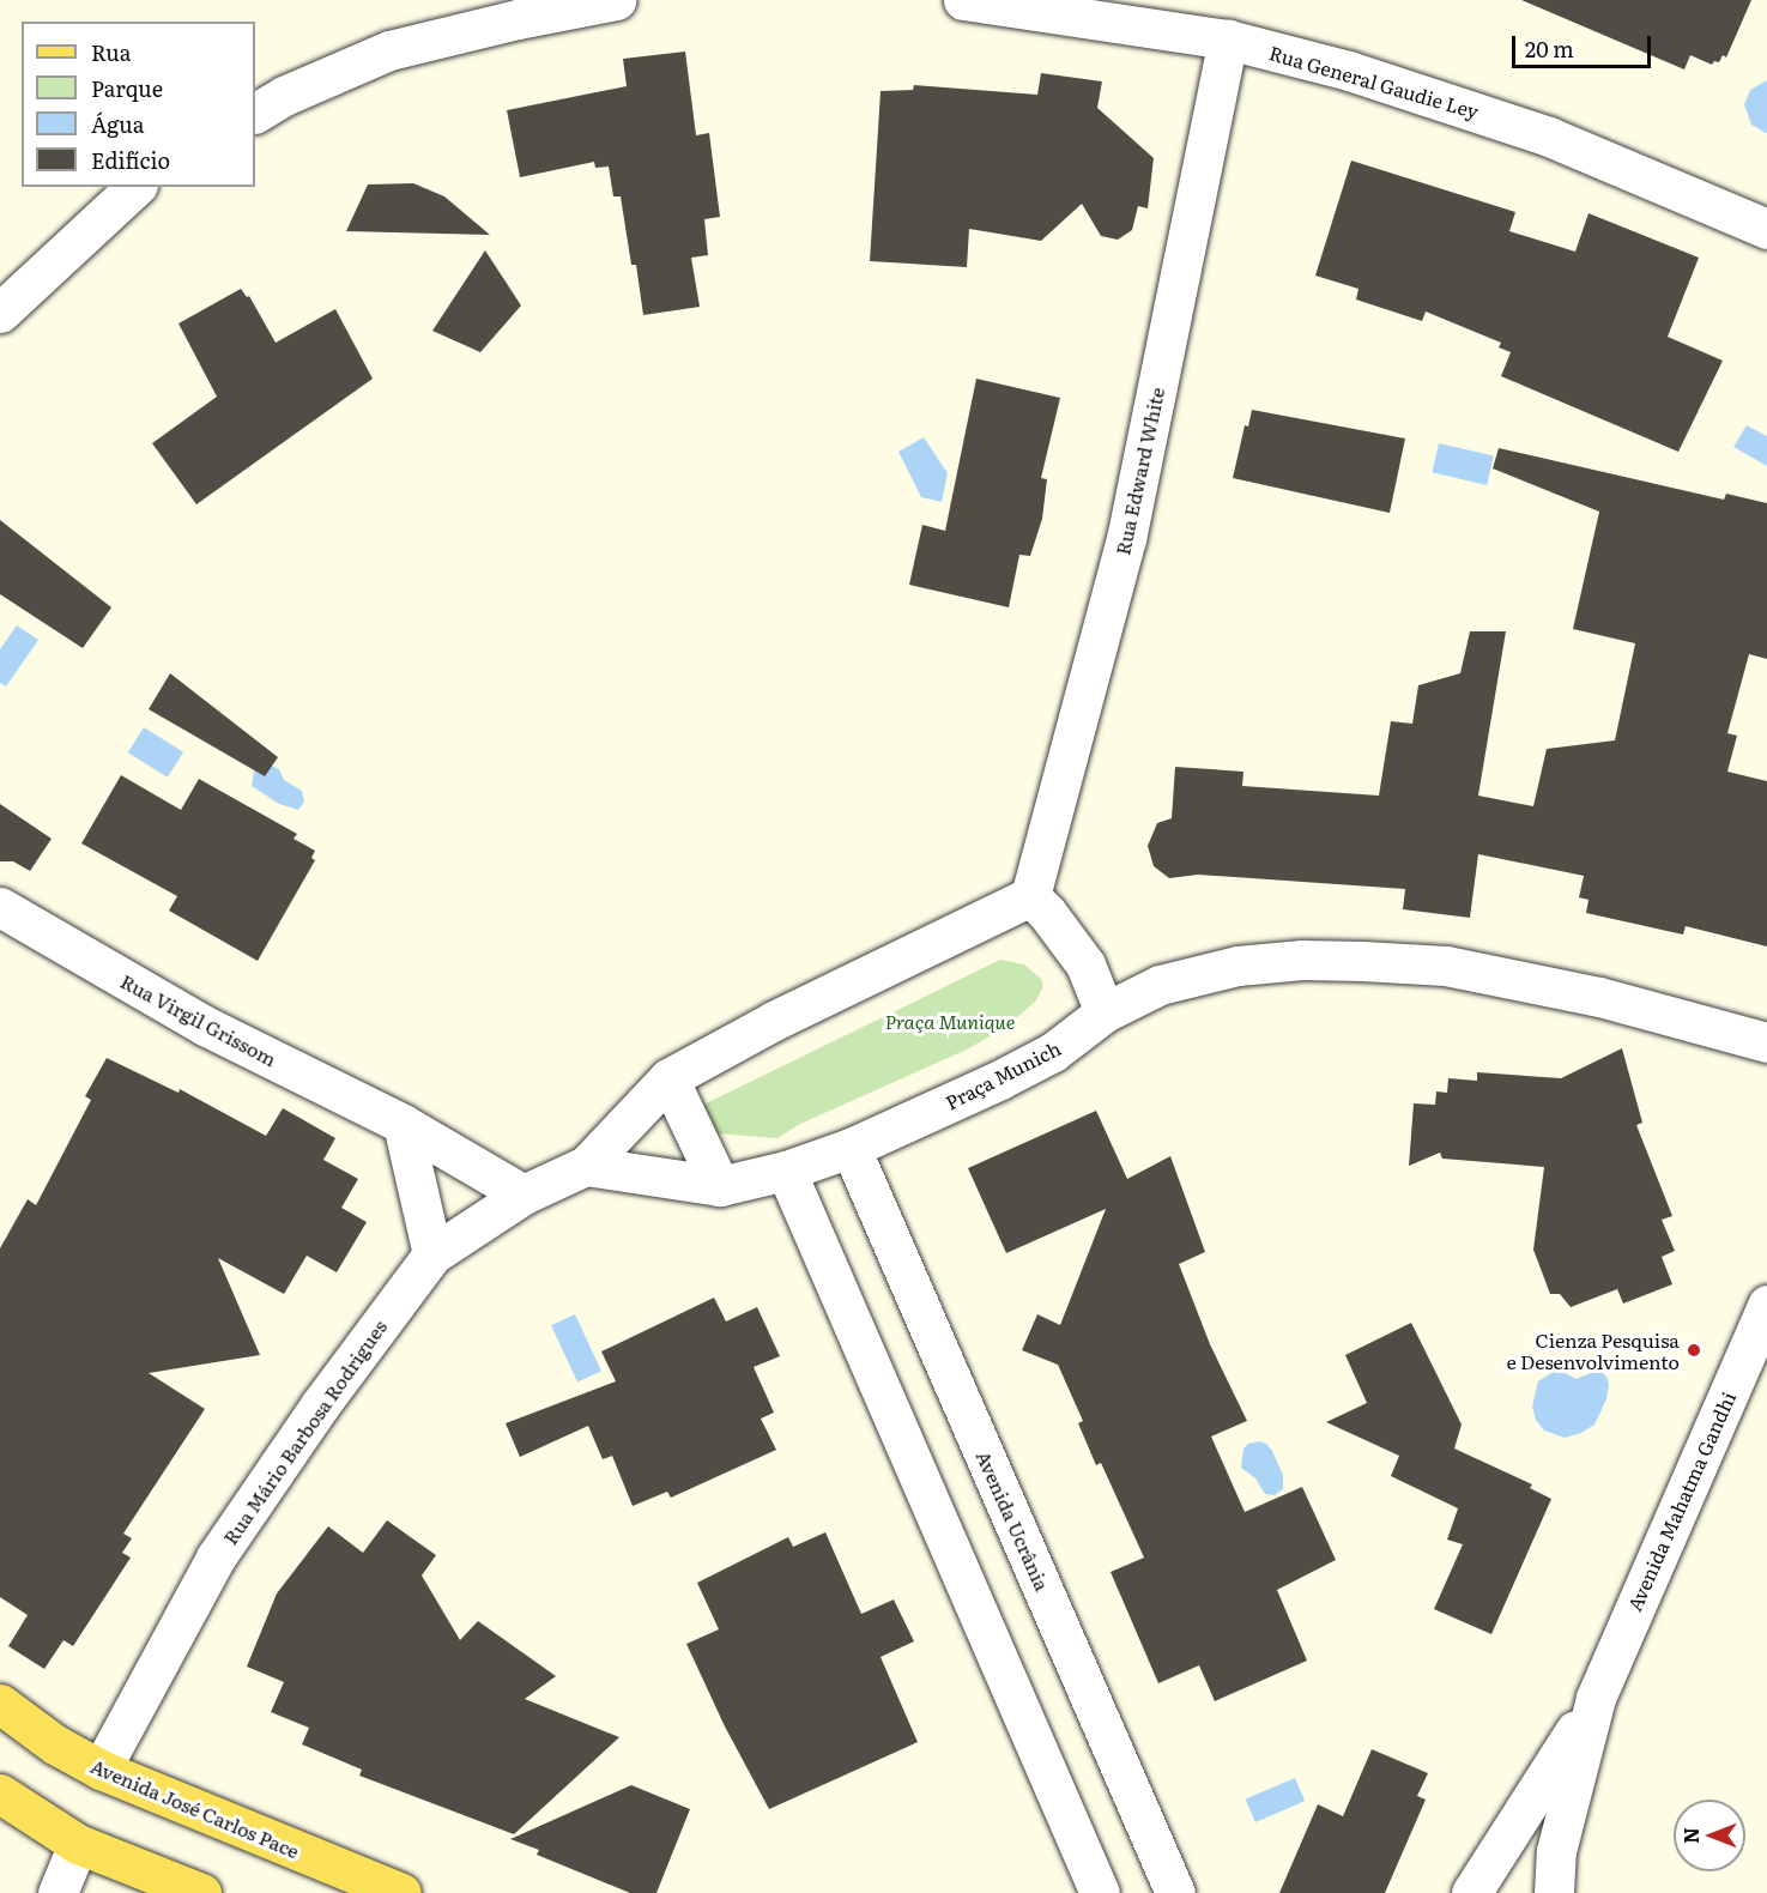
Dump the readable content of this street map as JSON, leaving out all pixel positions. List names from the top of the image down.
{
  "streets": {
    "main road": ["Avenida José Carlos Pace"],
    "street": [
      "Rua General Gaudie Ley",
      "Rua Edward White",
      "Rua Virgil Grissom",
      "Praça Munich",
      "Rua Mário Barbosa Rodrigues",
      "Avenida Mahatma Gandhi",
      "Avenida Ucrânia"
    ]
  },
  "crossings": [
    ["Rua General Gaudie Ley", "Rua Edward White"],
    ["Rua Virgil Grissom", "Rua Mário Barbosa Rodrigues"],
    ["Praça Munich", "Rua Mário Barbosa Rodrigues"],
    ["Praça Munich", "Avenida Ucrânia"],
    ["Rua Mário Barbosa Rodrigues", "Avenida José Carlos Pace"]
  ],
  "parks": ["Praça Munique"],
  "places": ["Cienza Pesquisa e Desenvolvimento"],
  "legend": [
    "Rua",
    "Parque",
    "Água",
    "Edifício"
  ],
  "scale_bar": "20 m",
  "north": "left"
}
